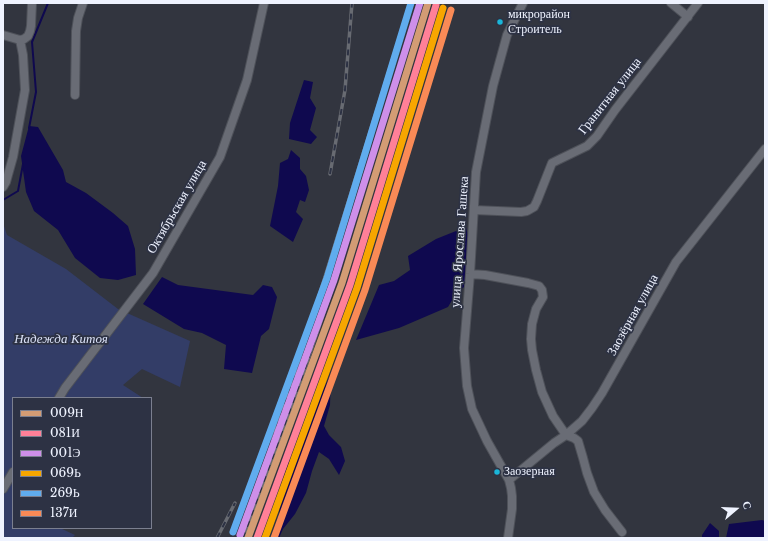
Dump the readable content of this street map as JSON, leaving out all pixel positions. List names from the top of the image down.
{
  "streets": {
    "street": [
      "Гранитная улица",
      "Октябрьская улица",
      "улица Ярослава Гашека",
      "Заозёрная улица"
    ]
  },
  "crossings": [
    ["Гранитная улица", "улица Ярослава Гашека"],
    ["улица Ярослава Гашека", "Заозёрная улица"]
  ],
  "parks": ["Надежда Китоя"],
  "places": ["микрорайон Строитель", "Заозерная"],
  "lines": [
    "transit line 009Н",
    "transit line 001Э",
    "transit line 269Ь",
    "transit line 081И",
    "transit line 069Ь",
    "transit line 137И"
  ],
  "legend": [
    "009Н",
    "081И",
    "001Э",
    "069Ь",
    "269Ь",
    "137И"
  ],
  "north": "right"
}
